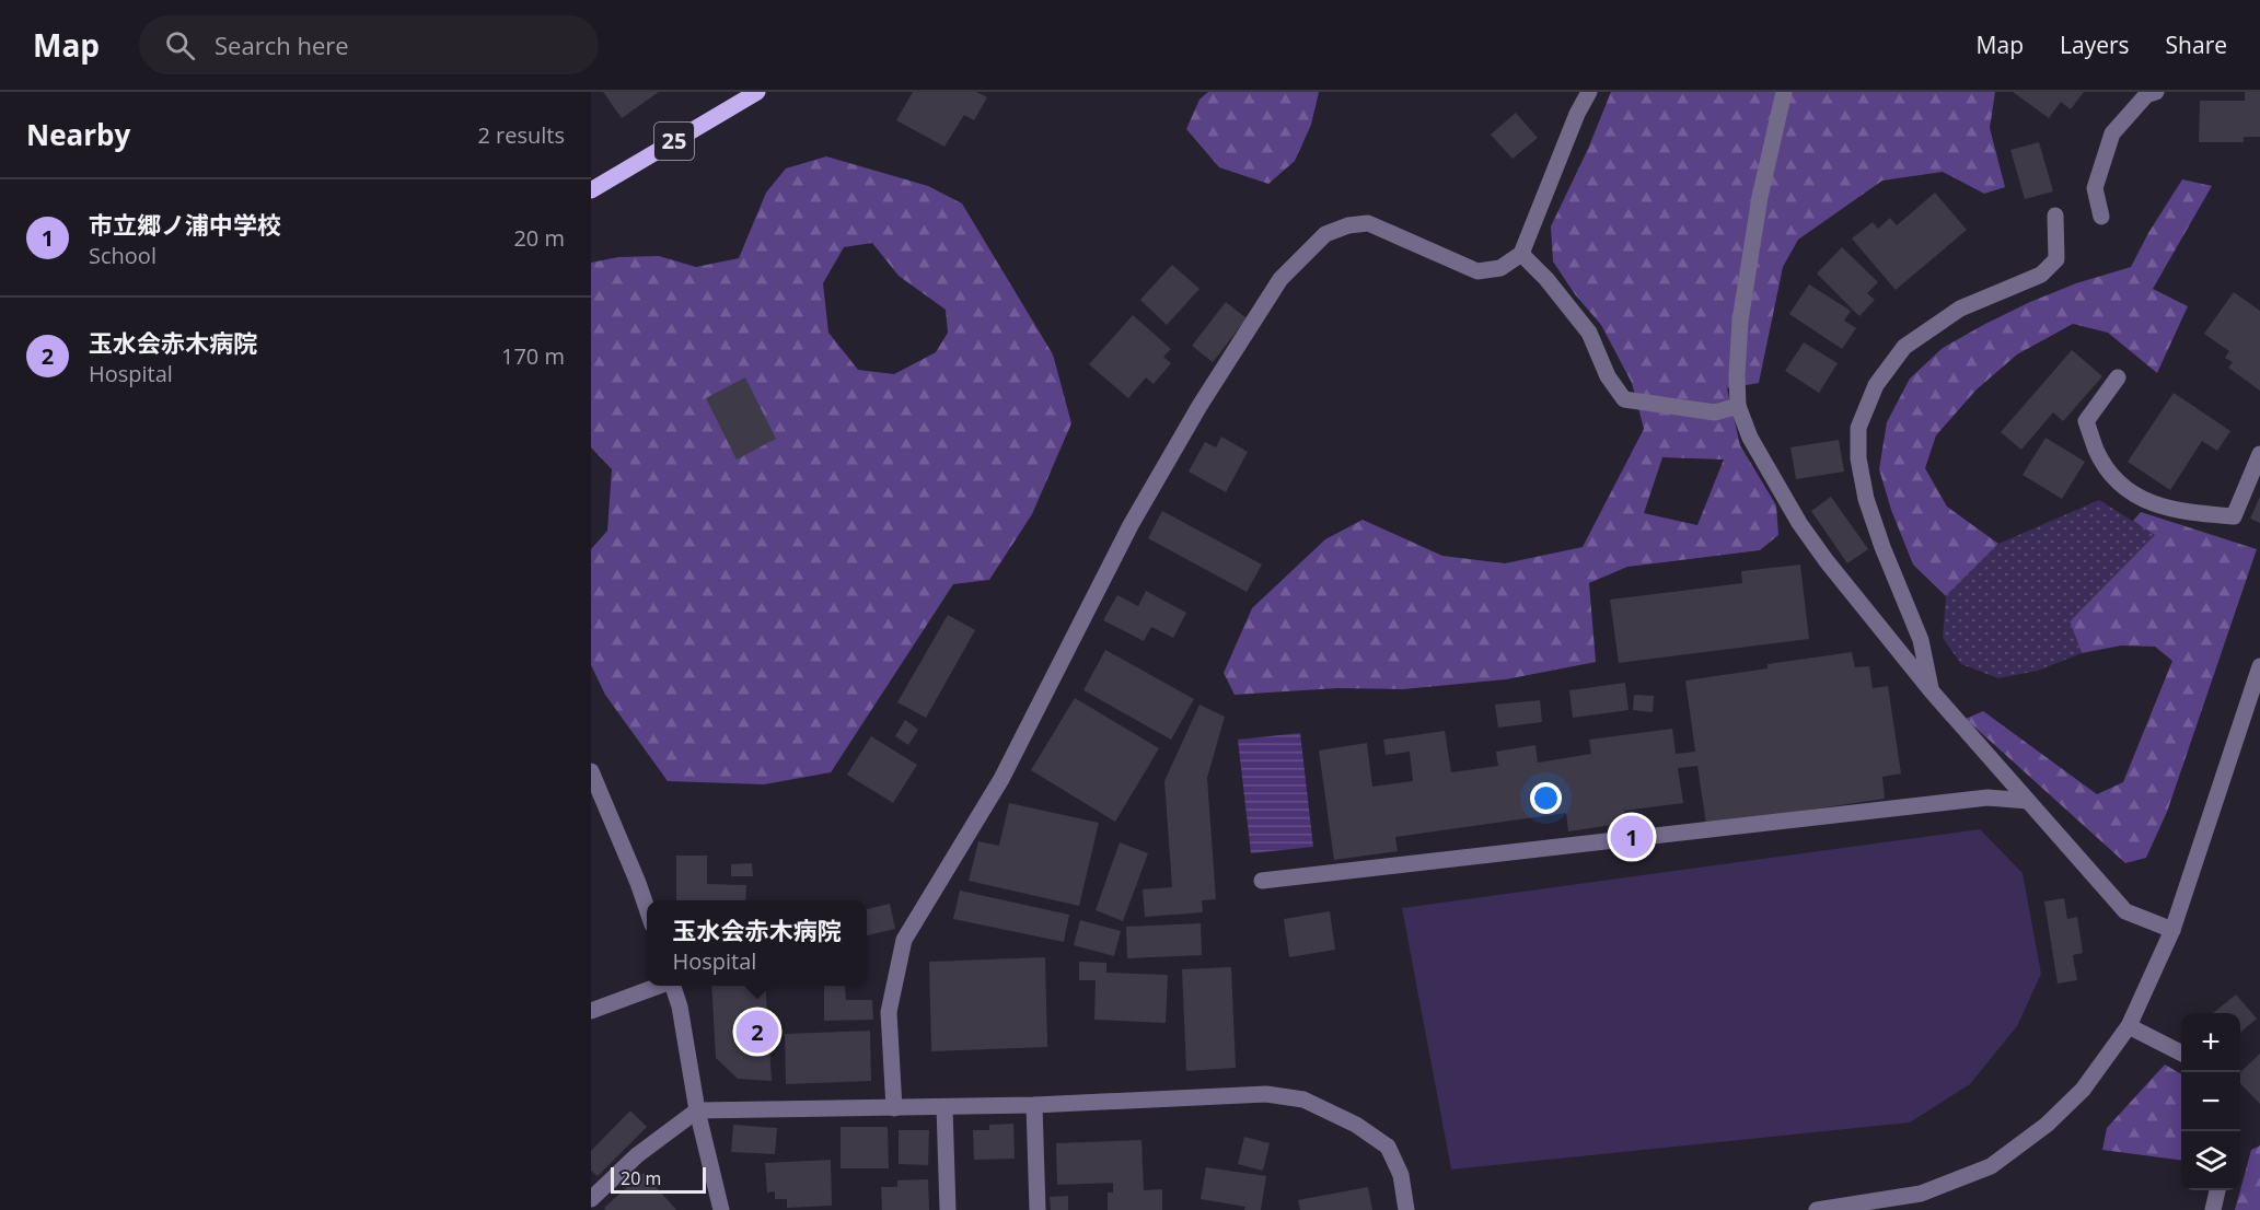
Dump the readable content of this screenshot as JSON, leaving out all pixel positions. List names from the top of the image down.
{
  "streets": {
    "main road": ["25"]
  },
  "scale_bar": "20 m",
  "page": {
    "header": "Map",
    "search": "Search here",
    "nav": ["Map", "Layers", "Share"],
    "heading": ["Nearby", "2 results"],
    "list": [
      {
        "mark": "1",
        "name": "市立郷ノ浦中学校",
        "note": "School",
        "value": "20 m"
      },
      {
        "mark": "2",
        "name": "玉水会赤木病院",
        "note": "Hospital",
        "value": "170 m"
      }
    ],
    "pins": ["1", "2"],
    "popup": ["玉水会赤木病院", "Hospital"],
    "map_buttons": ["+", "−"],
    "scale": "20 m"
  }
}
